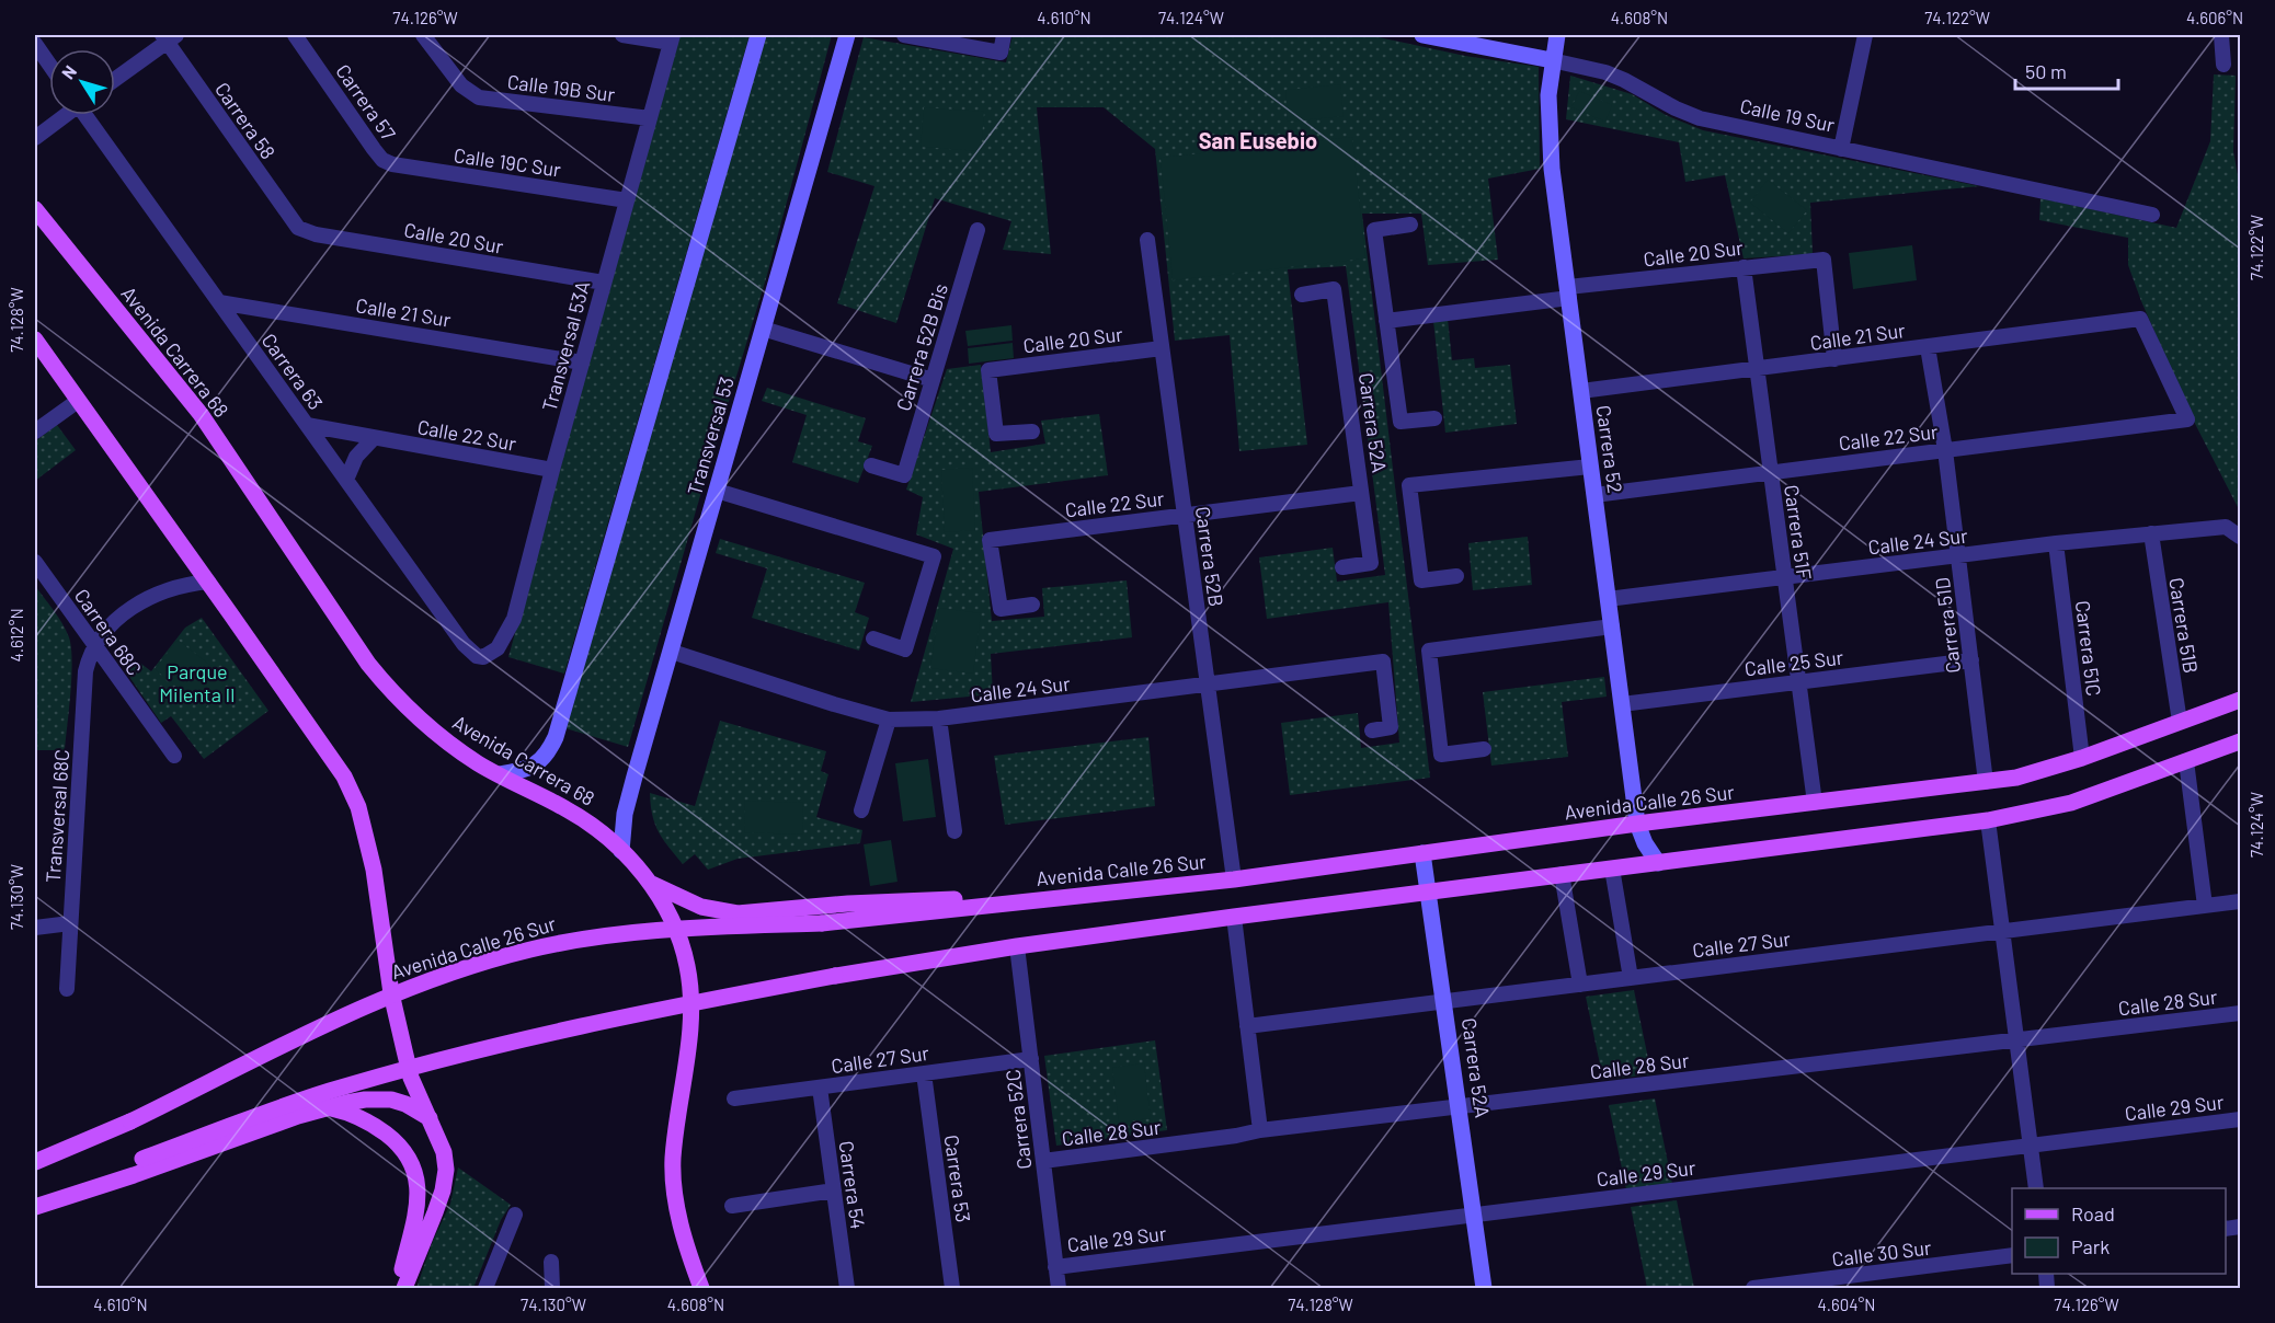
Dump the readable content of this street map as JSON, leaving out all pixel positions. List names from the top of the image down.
{
  "streets": {
    "main road": ["Avenida Carrera 68", "Avenida Calle 26 Sur"],
    "street": [
      "Calle 19B Sur",
      "Carrera 57",
      "Calle 19 Sur",
      "Carrera 58",
      "Calle 19C Sur",
      "Calle 20 Sur",
      "Calle 21 Sur",
      "Transversal 53A",
      "Carrera 52B Bis",
      "Carrera 63",
      "Carrera 52A",
      "Calle 22 Sur",
      "Transversal 53",
      "Carrera 52",
      "Carrera 51F",
      "Calle 24 Sur",
      "Carrera 52B",
      "Carrera 51D",
      "Carrera 51B",
      "Carrera 68C",
      "Carrera 51C",
      "Calle 25 Sur",
      "Transversal 68C",
      "Calle 27 Sur",
      "Calle 28 Sur",
      "Calle 29 Sur",
      "Carrera 52C",
      "Carrera 53",
      "Carrera 54",
      "Calle 30 Sur"
    ]
  },
  "crossings": [
    ["Calle 19B Sur", "Transversal 53A"],
    ["Carrera 57", "Calle 19C Sur"],
    ["Calle 19 Sur", "Carrera 52"],
    ["Carrera 58", "Calle 20 Sur"],
    ["Calle 19C Sur", "Transversal 53A"],
    ["Calle 20 Sur", "Calle 21 Sur"],
    ["Calle 20 Sur", "Transversal 53A"],
    ["Calle 20 Sur", "Carrera 52A"],
    ["Calle 20 Sur", "Carrera 52"],
    ["Calle 20 Sur", "Carrera 51F"],
    ["Calle 20 Sur", "Carrera 52B"],
    ["Calle 21 Sur", "Transversal 53A"],
    ["Calle 21 Sur", "Carrera 63"],
    ["Calle 21 Sur", "Calle 22 Sur"],
    ["Calle 21 Sur", "Carrera 52"],
    ["Calle 21 Sur", "Carrera 51F"],
    ["Calle 21 Sur", "Carrera 51D"],
    ["Transversal 53A", "Carrera 63"],
    ["Transversal 53A", "Calle 22 Sur"],
    ["Avenida Carrera 68", "Transversal 53"],
    ["Carrera 63", "Calle 22 Sur"],
    ["Carrera 52A", "Calle 22 Sur"],
    ["Carrera 52A", "Carrera 52"],
    ["Carrera 52A", "Avenida Calle 26 Sur"],
    ["Carrera 52A", "Calle 27 Sur"],
    ["Carrera 52A", "Calle 28 Sur"],
    ["Carrera 52A", "Calle 29 Sur"],
    ["Calle 22 Sur", "Carrera 52"],
    ["Calle 22 Sur", "Carrera 51F"],
    ["Calle 22 Sur", "Carrera 52B"],
    ["Calle 22 Sur", "Carrera 51D"],
    ["Transversal 53", "Calle 24 Sur"],
    ["Carrera 52", "Calle 24 Sur"],
    ["Carrera 52", "Calle 25 Sur"],
    ["Carrera 52", "Avenida Calle 26 Sur"],
    ["Carrera 51F", "Calle 24 Sur"],
    ["Carrera 51F", "Calle 25 Sur"],
    ["Carrera 51F", "Avenida Calle 26 Sur"],
    ["Calle 24 Sur", "Carrera 52B"],
    ["Calle 24 Sur", "Carrera 51D"],
    ["Calle 24 Sur", "Carrera 51B"],
    ["Calle 24 Sur", "Carrera 51C"],
    ["Carrera 52B", "Avenida Calle 26 Sur"],
    ["Carrera 51D", "Calle 25 Sur"],
    ["Carrera 51D", "Avenida Calle 26 Sur"],
    ["Carrera 51B", "Avenida Calle 26 Sur"],
    ["Carrera 68C", "Transversal 68C"],
    ["Carrera 51C", "Avenida Calle 26 Sur"],
    ["Calle 27 Sur", "Carrera 52C"],
    ["Calle 27 Sur", "Carrera 53"],
    ["Calle 27 Sur", "Carrera 54"],
    ["Calle 28 Sur", "Carrera 52C"],
    ["Calle 29 Sur", "Carrera 52C"]
  ],
  "districts": ["San Eusebio"],
  "parks": ["Parque Milenta II"],
  "legend": ["Road", "Park"],
  "scale_bar": "50 m",
  "north": "top left",
  "coordinates": [
    "74.126°W",
    "4.610°N",
    "74.124°W",
    "4.608°N",
    "74.122°W",
    "4.606°N",
    "74.128°W",
    "4.612°N",
    "74.130°W",
    "4.604°N"
  ]
}
